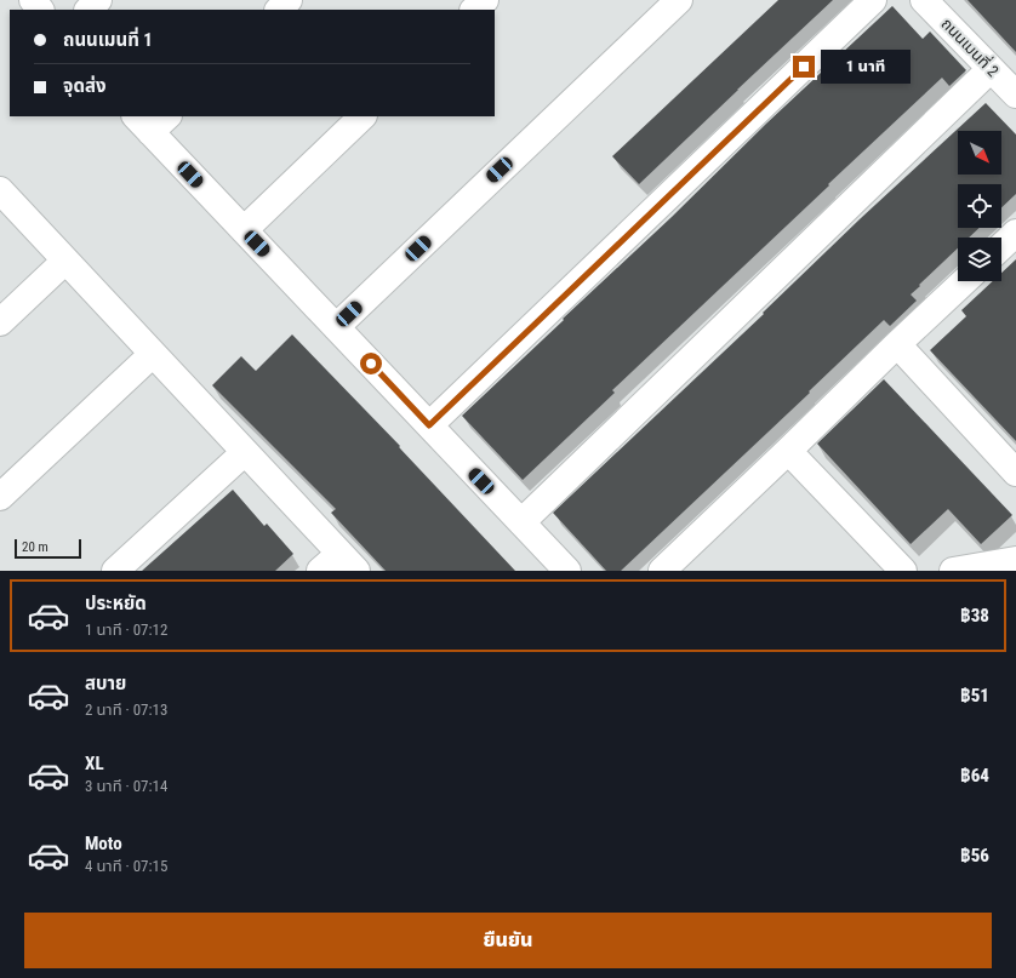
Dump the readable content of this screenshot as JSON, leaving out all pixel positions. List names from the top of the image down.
{
  "streets": {
    "street": ["ถนนเมนที่ 2"]
  },
  "scale_bar": "20 m",
  "north": "bottom right",
  "page": {
    "banner": ["ถนนเมนที่ 1", "จุดส่ง"],
    "bubble": "1 นาที",
    "scale": "20 m",
    "list": [
      {
        "name": "ประหยัด",
        "note": "1 นาที · 07:12",
        "value": "฿38"
      },
      {
        "name": "สบาย",
        "note": "2 นาที · 07:13",
        "value": "฿51"
      },
      {
        "name": "XL",
        "note": "3 นาที · 07:14",
        "value": "฿64"
      },
      {
        "name": "Moto",
        "note": "4 นาที · 07:15",
        "value": "฿56"
      }
    ],
    "buttons": "ยืนยัน"
  }
}
